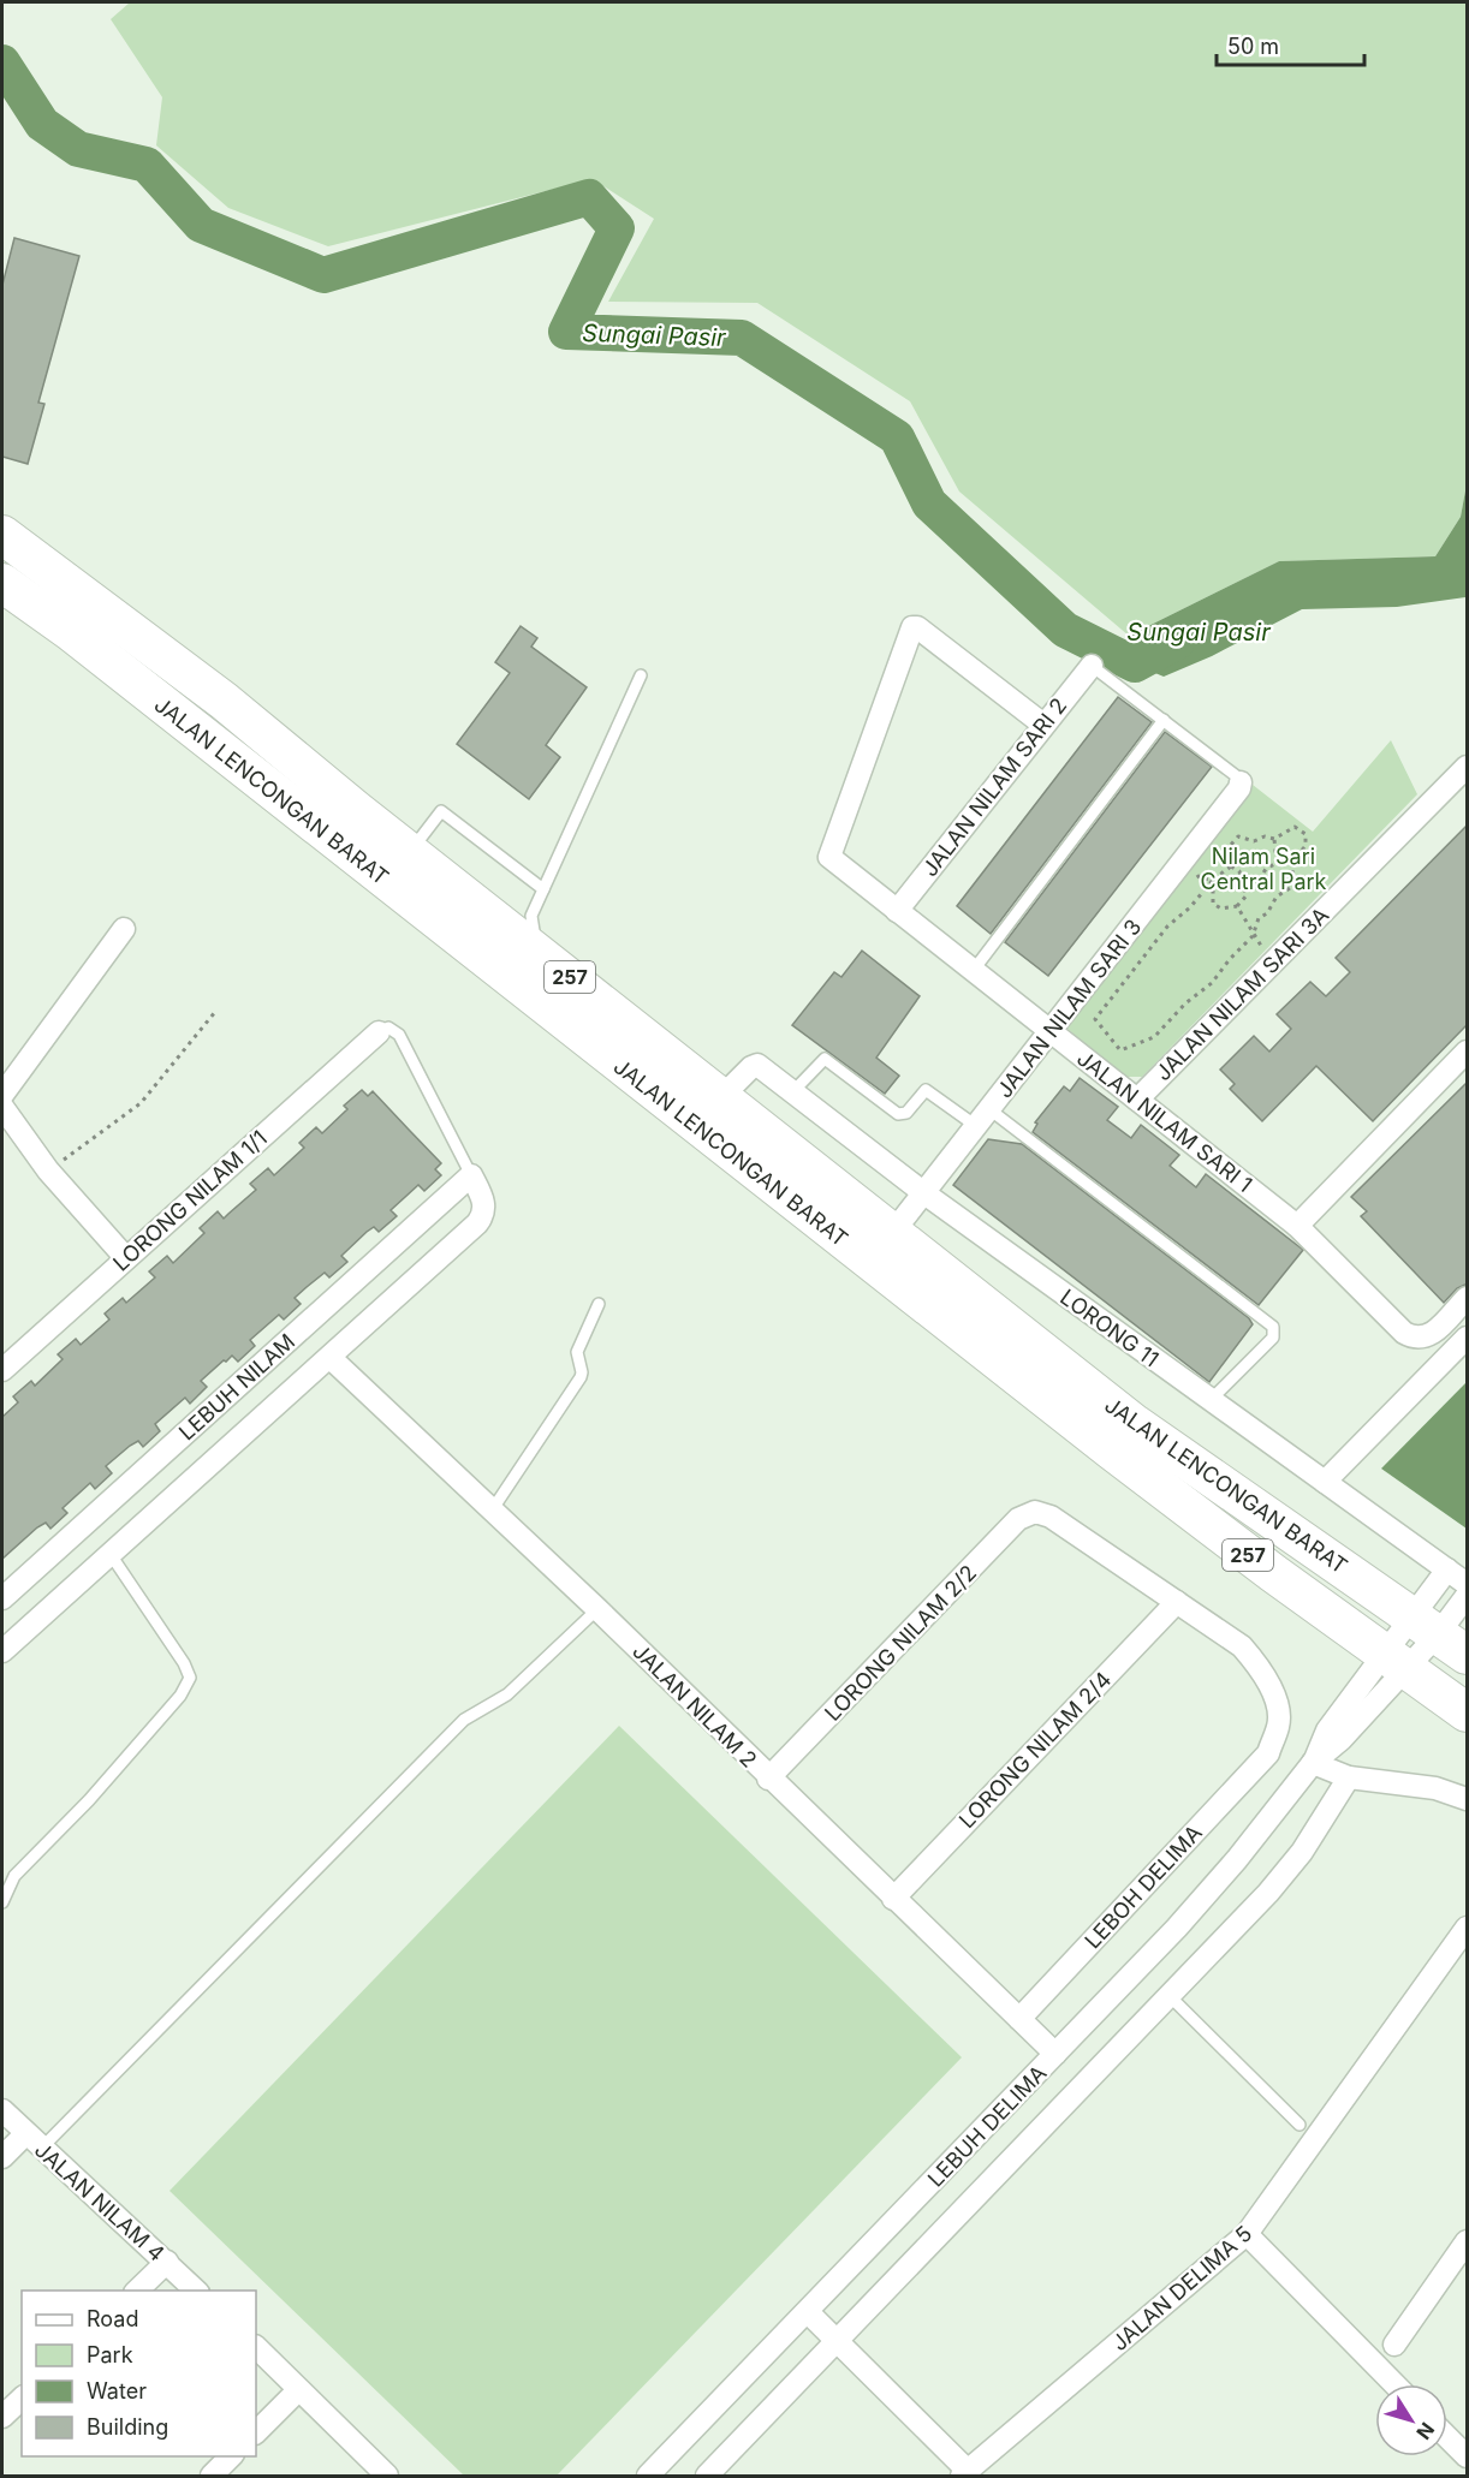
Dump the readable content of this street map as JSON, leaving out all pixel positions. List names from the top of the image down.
{
  "streets": {
    "highway": ["JALAN LENCONGAN BARAT", "257"],
    "street": [
      "JALAN NILAM SARI 2",
      "JALAN NILAM SARI 3A",
      "JALAN NILAM SARI 3",
      "JALAN NILAM SARI 1",
      "LORONG NILAM 1/1",
      "LORONG 11",
      "LEBUH NILAM",
      "LORONG NILAM 2/2",
      "JALAN NILAM 2",
      "LORONG NILAM 2/4",
      "LEBOH DELIMA",
      "LEBUH DELIMA",
      "JALAN NILAM 4",
      "JALAN DELIMA 5"
    ]
  },
  "crossings": [
    ["JALAN NILAM SARI 2", "JALAN NILAM SARI 1"],
    ["JALAN LENCONGAN BARAT", "JALAN NILAM SARI 3"],
    ["JALAN LENCONGAN BARAT", "LORONG 11"],
    ["JALAN LENCONGAN BARAT", "LEBUH DELIMA"],
    ["JALAN NILAM SARI 3A", "JALAN NILAM SARI 1"],
    ["JALAN NILAM SARI 3", "JALAN NILAM SARI 1"],
    ["JALAN NILAM SARI 3", "LORONG 11"],
    ["LORONG NILAM 2/2", "JALAN NILAM 2"],
    ["LORONG NILAM 2/2", "LORONG NILAM 2/4"],
    ["LORONG NILAM 2/2", "LEBOH DELIMA"],
    ["JALAN NILAM 2", "LORONG NILAM 2/4"],
    ["JALAN NILAM 2", "LEBOH DELIMA"],
    ["JALAN NILAM 2", "LEBUH DELIMA"],
    ["LORONG NILAM 2/4", "LEBOH DELIMA"]
  ],
  "water": ["Sungai Pasir"],
  "parks": ["Nilam Sari Central Park"],
  "legend": [
    "Road",
    "Park",
    "Water",
    "Building"
  ],
  "scale_bar": "50 m",
  "north": "bottom right"
}
